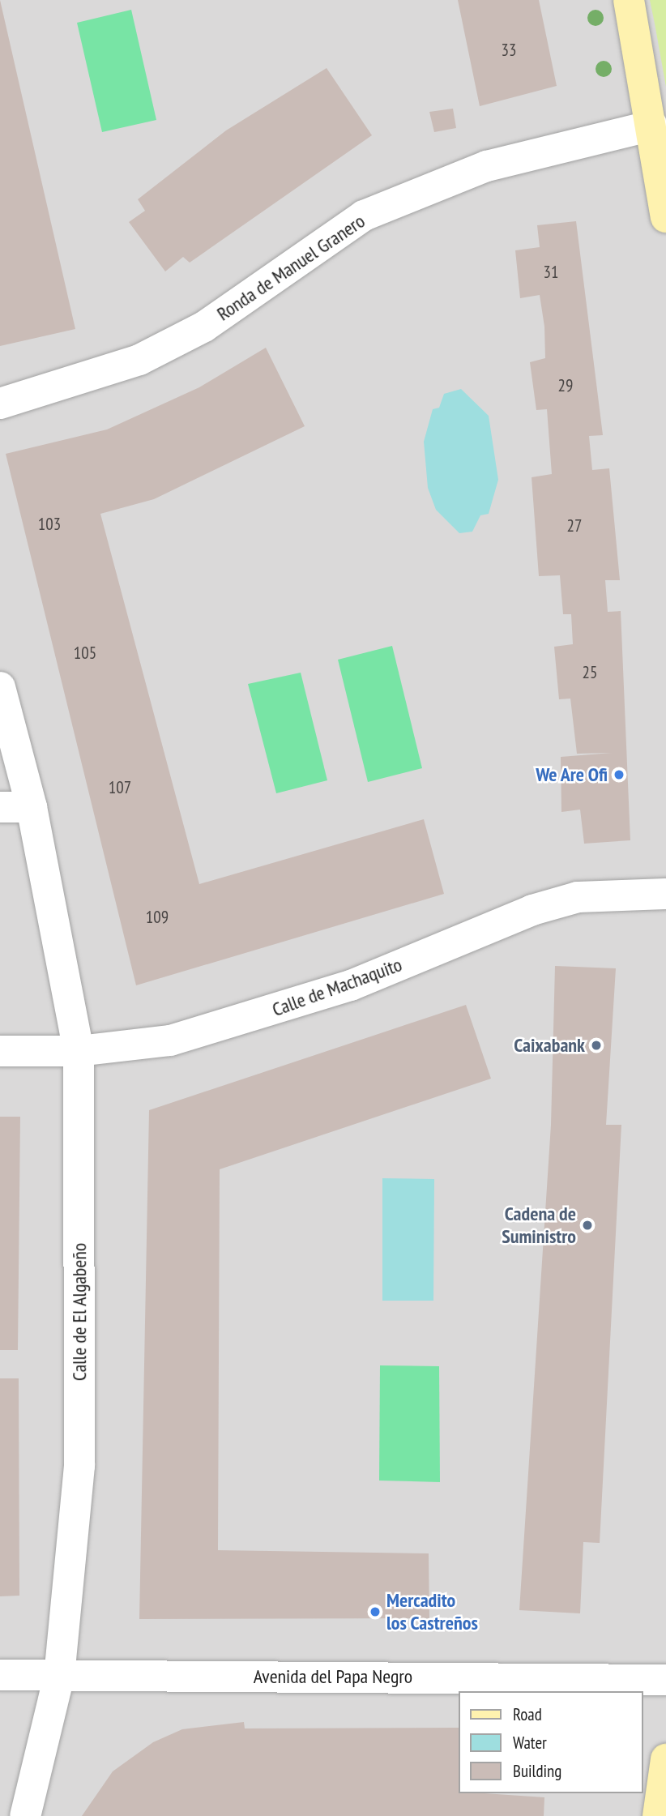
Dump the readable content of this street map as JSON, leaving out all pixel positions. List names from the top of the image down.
{
  "streets": {
    "street": [
      "Ronda de Manuel Granero",
      "Calle de Machaquito",
      "Calle de El Algabeño",
      "Avenida del Papa Negro"
    ]
  },
  "crossings": [
    ["Calle de Machaquito", "Calle de El Algabeño"],
    ["Calle de El Algabeño", "Avenida del Papa Negro"]
  ],
  "places": [
    "We Are Ofi",
    "Caixabank",
    "Cadena de Suministro",
    "Mercadito los Castreños"
  ],
  "house_numbers": [
    "33",
    "31",
    "29",
    "103",
    "27",
    "105",
    "25",
    "107",
    "109"
  ],
  "legend": ["Road", "Water", "Building"]
}
